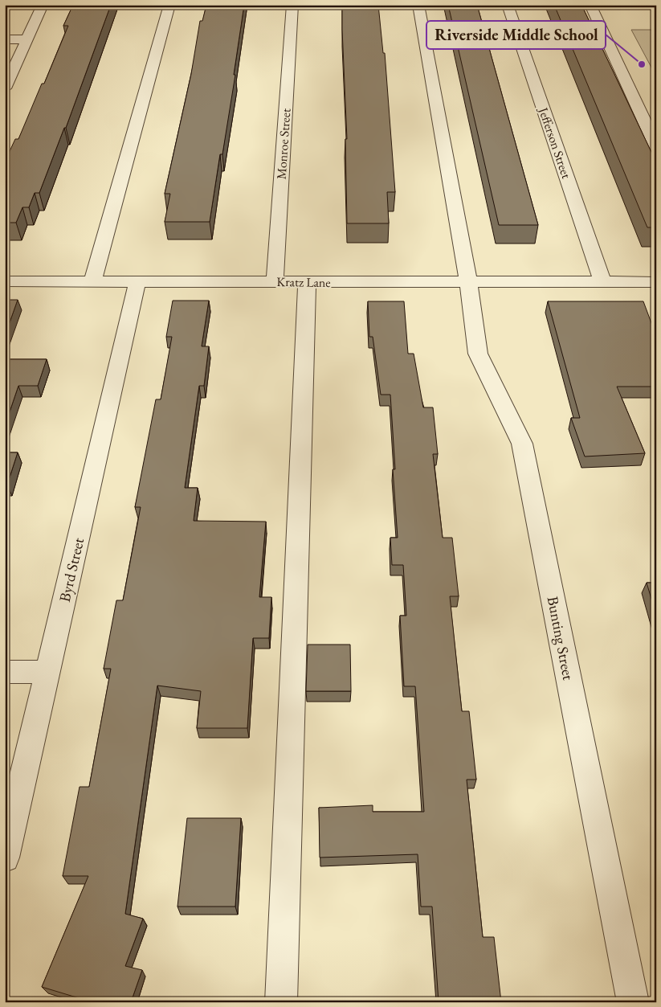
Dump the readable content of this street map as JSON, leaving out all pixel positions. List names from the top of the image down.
{
  "streets": {
    "street": [
      "Jefferson Street",
      "Monroe Street",
      "Kratz Lane",
      "Byrd Street",
      "Bunting Street"
    ]
  },
  "crossings": [
    ["Jefferson Street", "Kratz Lane"],
    ["Monroe Street", "Kratz Lane"],
    ["Kratz Lane", "Byrd Street"],
    ["Kratz Lane", "Bunting Street"]
  ],
  "places": ["Riverside Middle School"]
}
